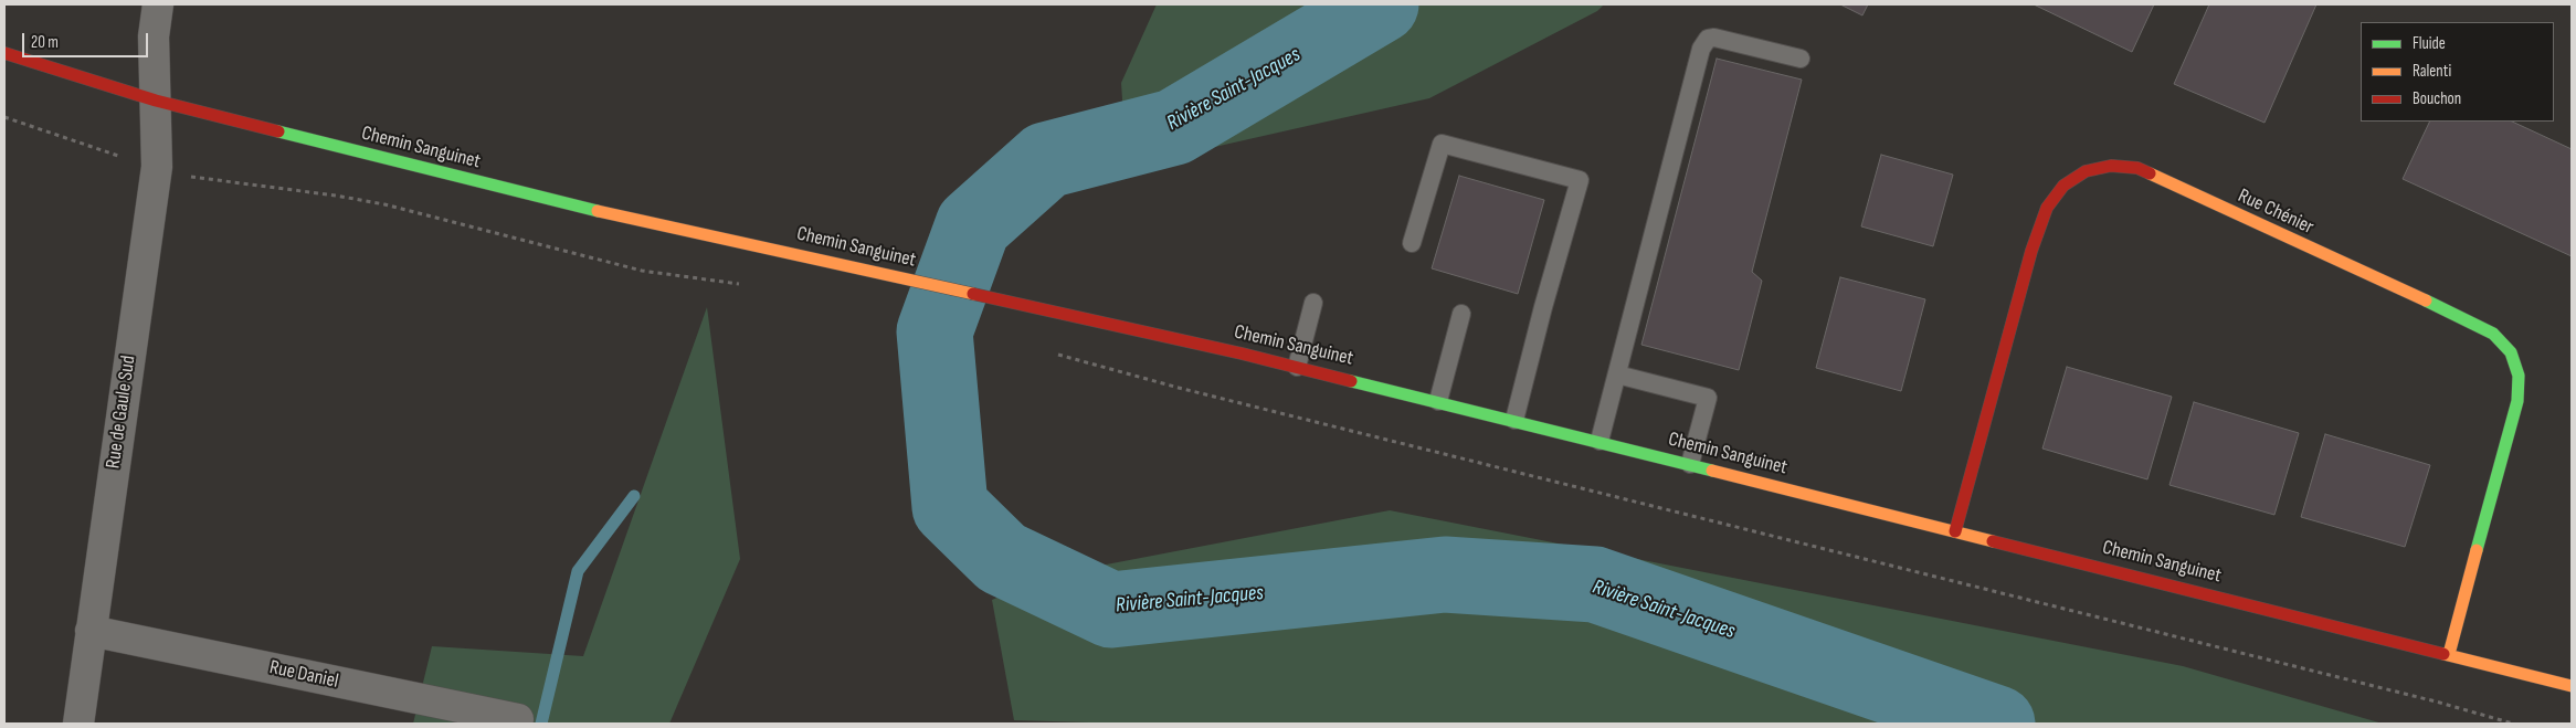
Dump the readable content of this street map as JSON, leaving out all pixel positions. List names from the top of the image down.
{
  "streets": {
    "street": [
      "Chemin Sanguinet",
      "Rue Chénier",
      "Rue de Gaule Sud",
      "Rue Daniel"
    ]
  },
  "crossings": [
    ["Chemin Sanguinet", "Rue Chénier"],
    ["Chemin Sanguinet", "Rue de Gaule Sud"],
    ["Rue de Gaule Sud", "Rue Daniel"]
  ],
  "water": ["Rivière Saint-Jacques"],
  "legend": ["Fluide", "Ralenti", "Bouchon"],
  "scale_bar": "20 m"
}
